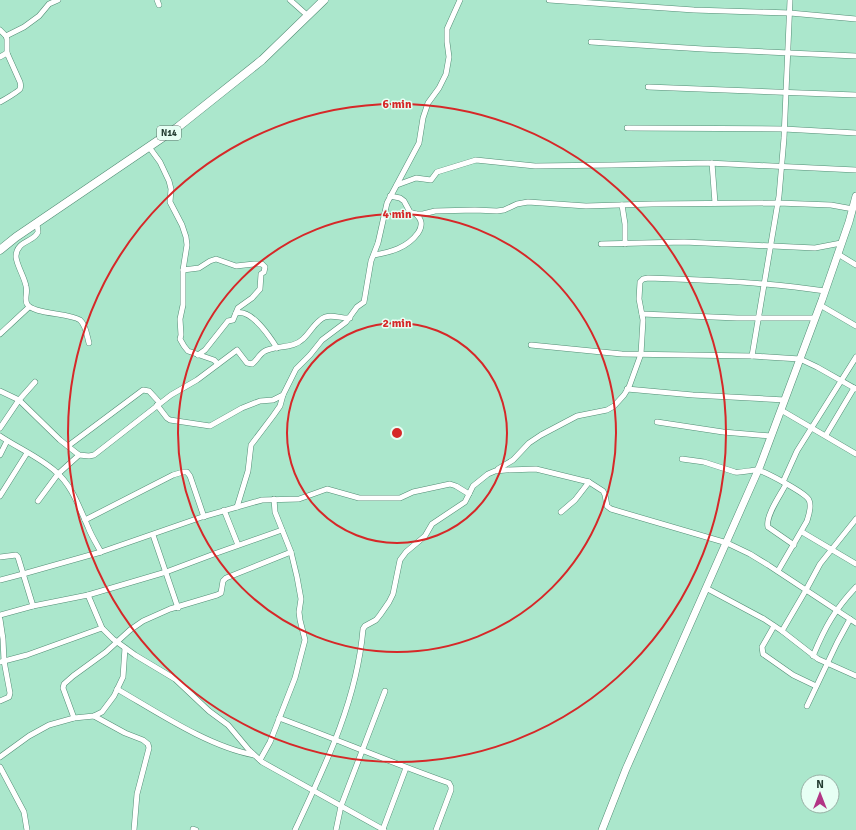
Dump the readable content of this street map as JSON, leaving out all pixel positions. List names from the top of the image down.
{
  "streets": {
    "main road": ["N14"]
  },
  "north": "top",
  "rings": ["6 min", "4 min", "2 min"]
}
